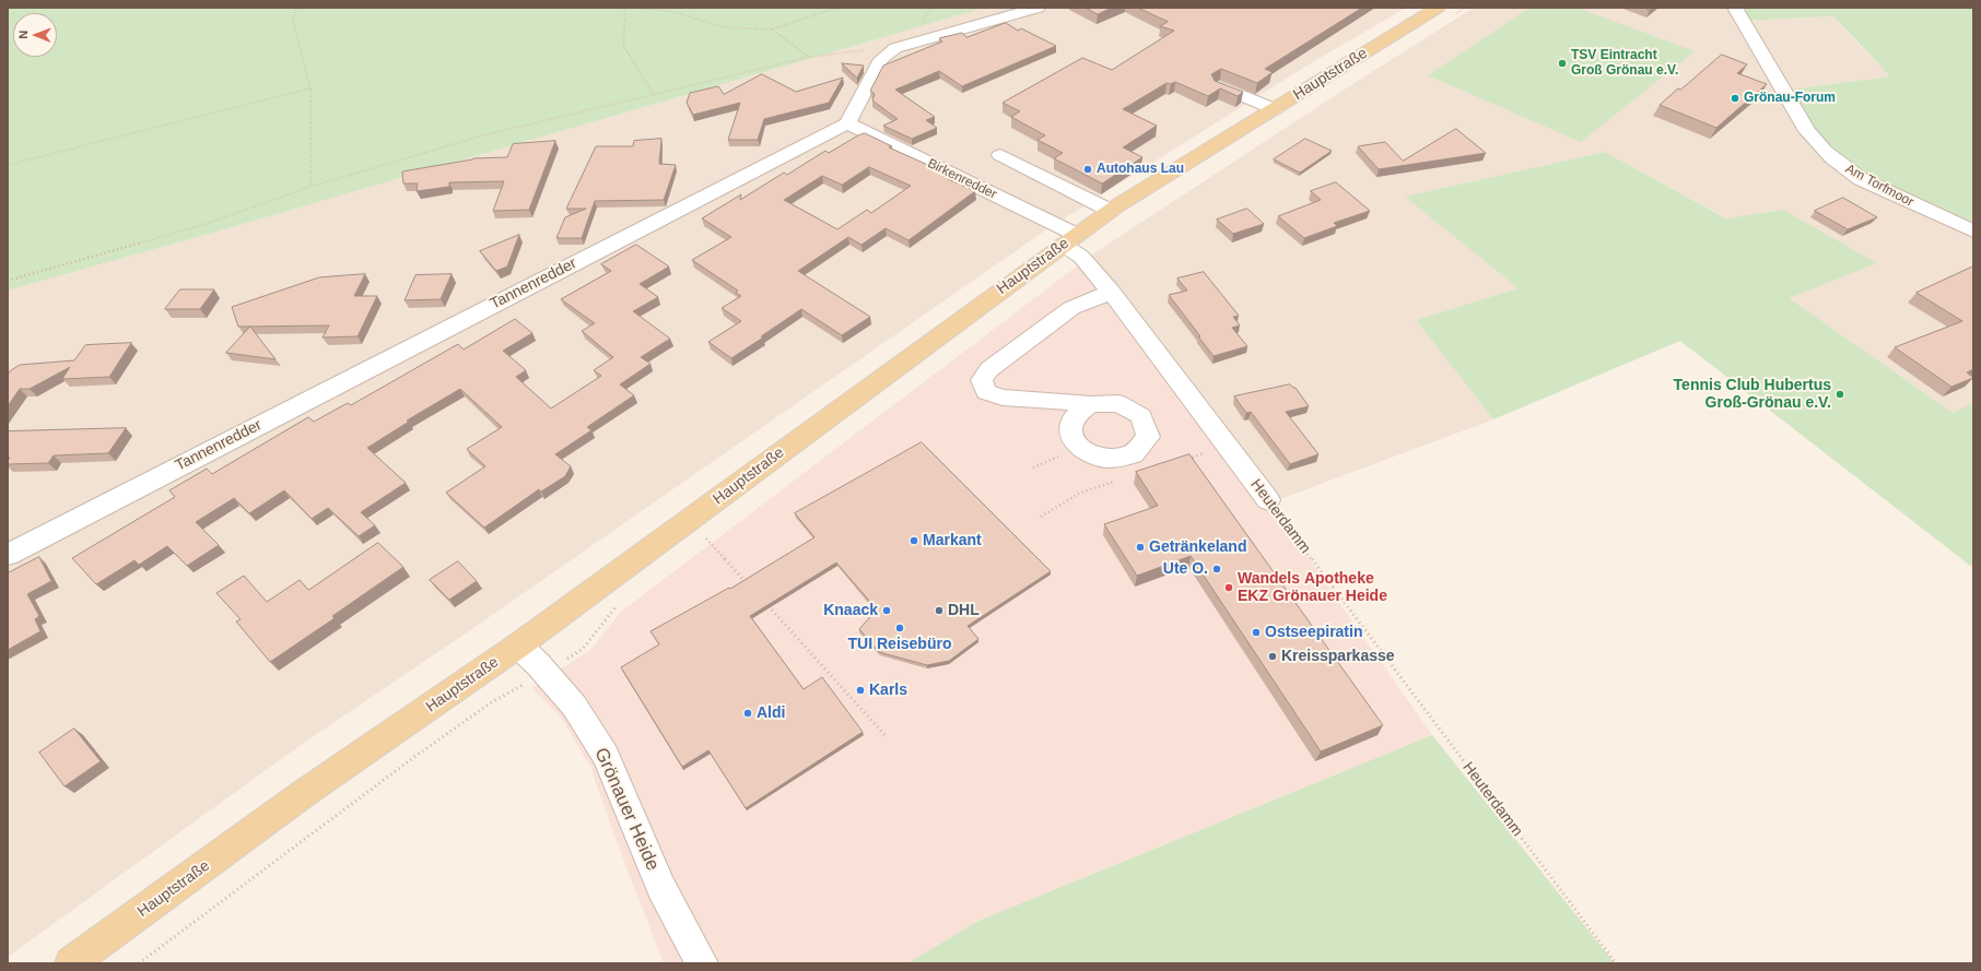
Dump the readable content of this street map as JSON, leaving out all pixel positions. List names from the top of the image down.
{
  "streets": {
    "main road": ["Hauptstraße"],
    "street": [
      "Birkenredder",
      "Am Torfmoor",
      "Tannenredder",
      "Heuterdamm",
      "Grönauer Heide"
    ]
  },
  "crossings": [
    ["Hauptstraße", "Birkenredder"],
    ["Hauptstraße", "Heuterdamm"],
    ["Hauptstraße", "Grönauer Heide"],
    ["Birkenredder", "Tannenredder"],
    ["Birkenredder", "Heuterdamm"]
  ],
  "places": [
    "TSV Eintracht Groß Grönau e.V.",
    "Grönau-Forum",
    "Autohaus Lau",
    "Tennis Club Hubertus Groß-Grönau e.V.",
    "Markant",
    "Getränkeland",
    "Ute O.",
    "Wandels Apotheke EKZ Grönauer Heide",
    "Knaack",
    "DHL",
    "TUI Reisebüro",
    "Ostseepiratin",
    "Kreissparkasse",
    "Karls",
    "Aldi"
  ],
  "north": "left"
}
